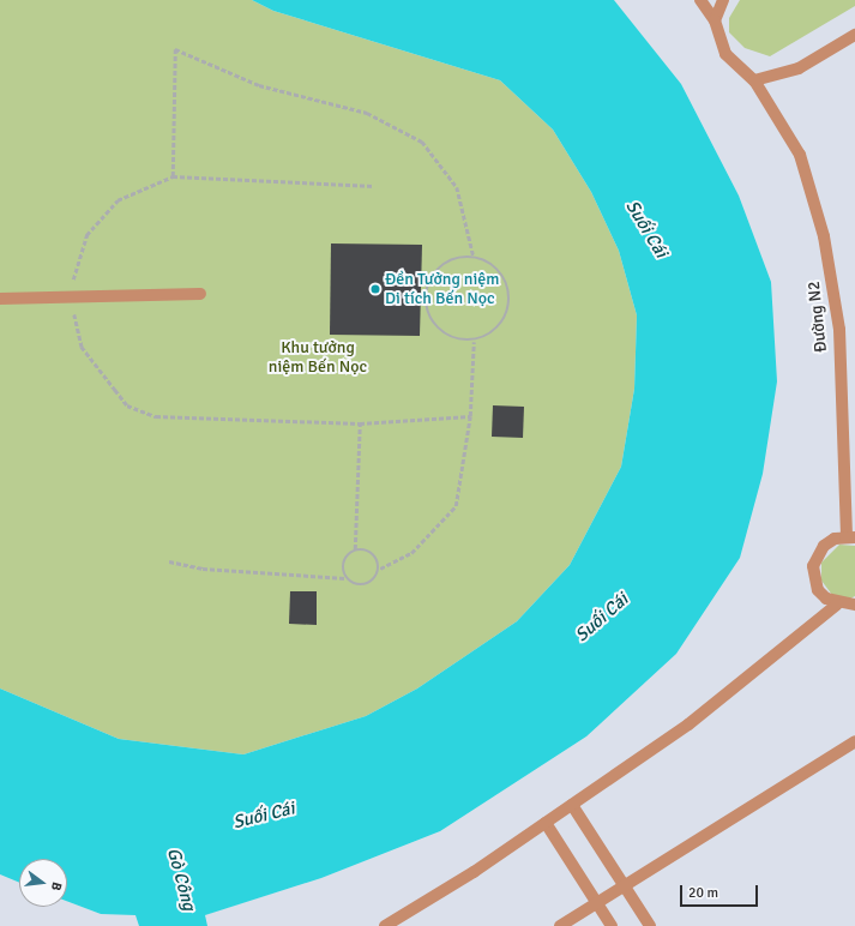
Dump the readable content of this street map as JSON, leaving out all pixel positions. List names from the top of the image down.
{
  "streets": {
    "street": ["Đường N2"]
  },
  "water": ["Suối Cái", "Gò Công"],
  "parks": ["Khu tưởng niệm Bến Nọc"],
  "places": ["Đền Tưởng niệm Di tích Bến Nọc"],
  "scale_bar": "20 m",
  "north": "right"
}
